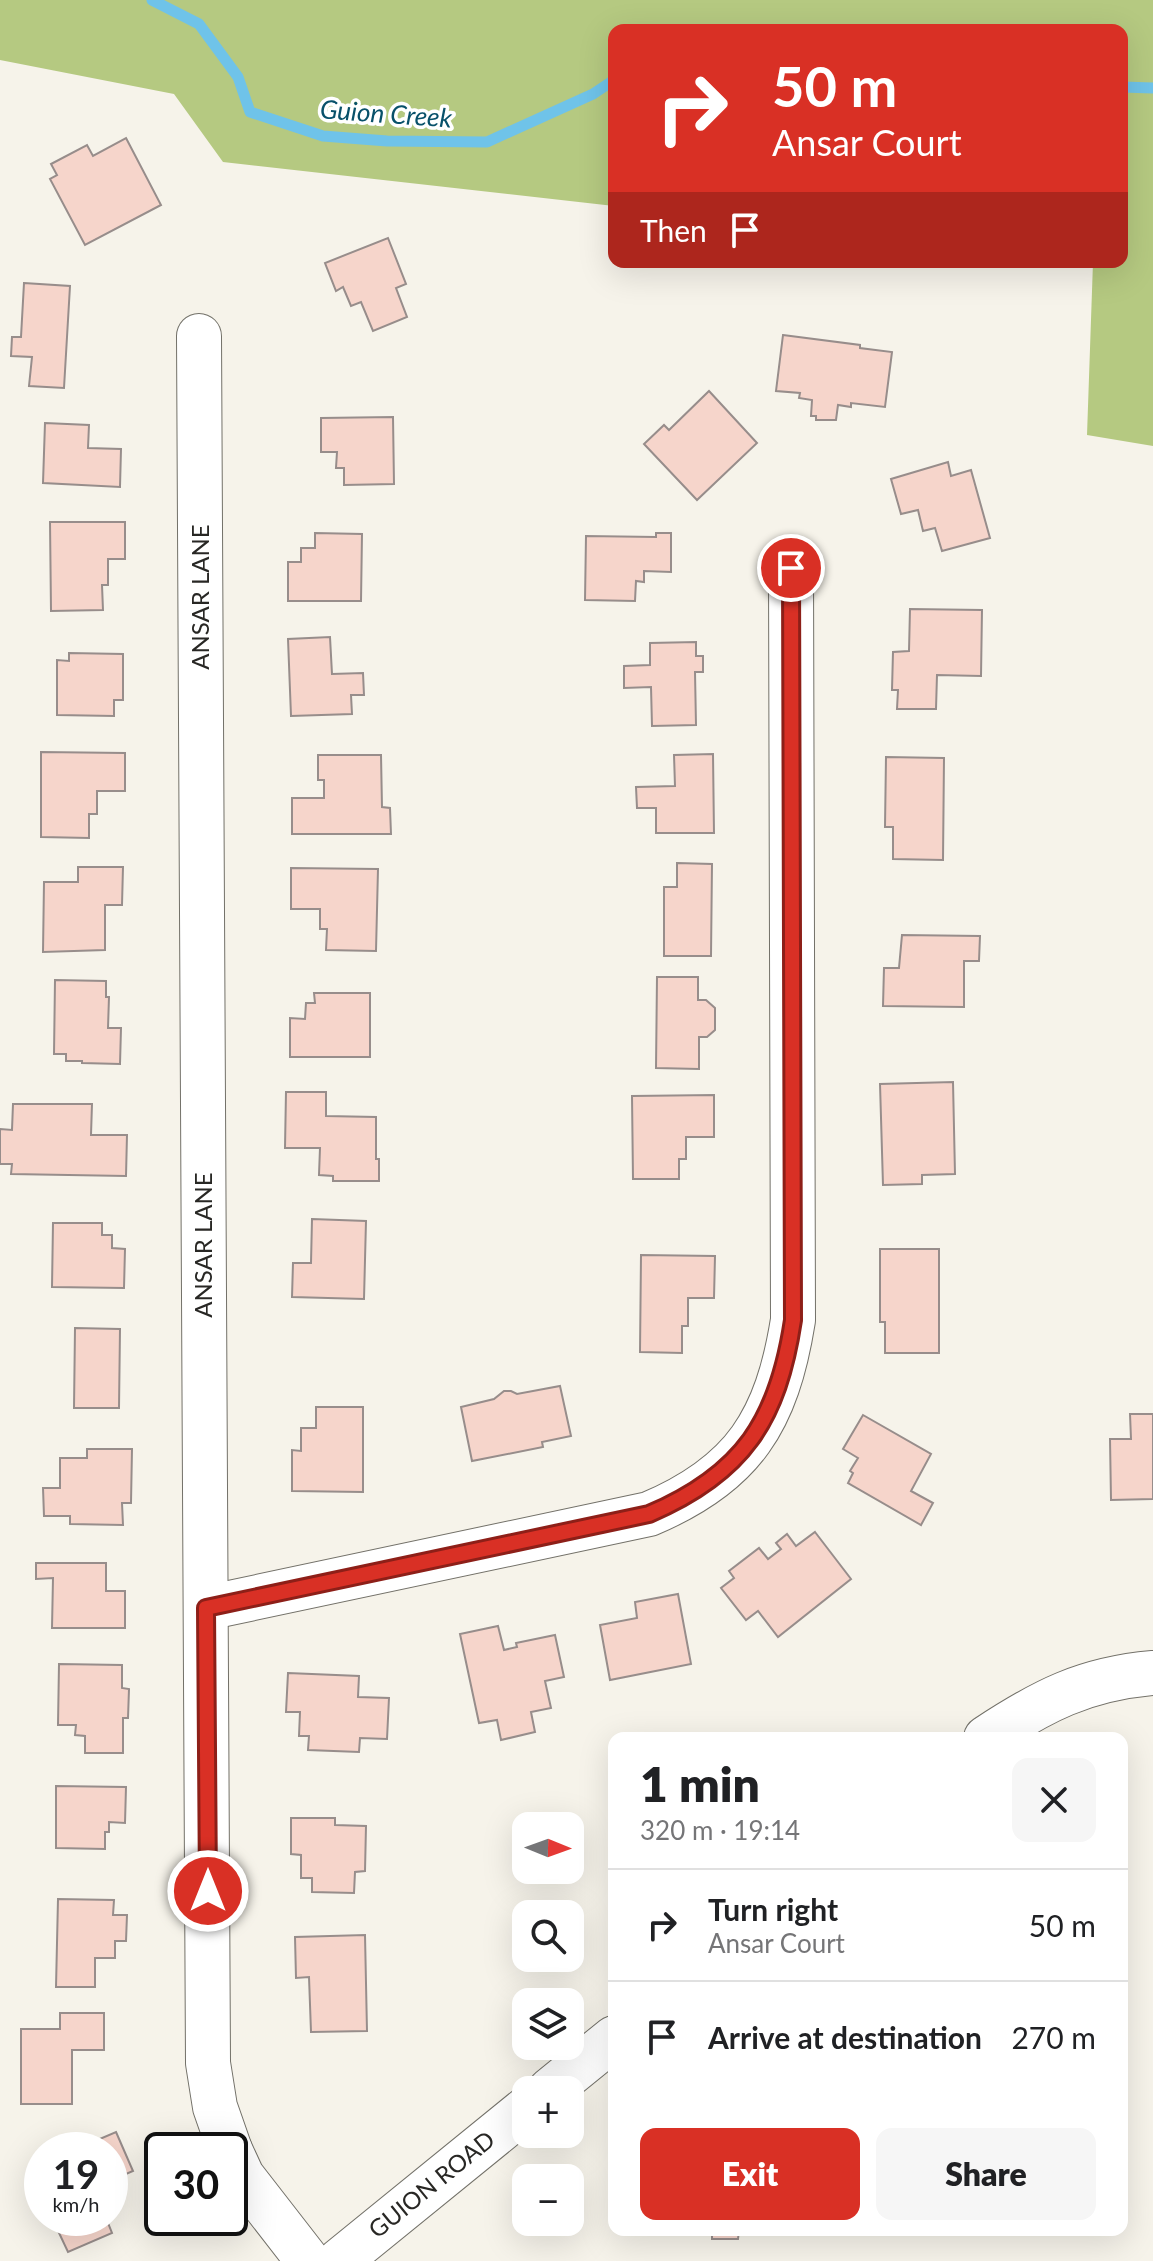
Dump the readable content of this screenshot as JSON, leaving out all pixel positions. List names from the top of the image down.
{
  "streets": {
    "street": ["ANSAR LANE", "GUION ROAD"]
  },
  "water": ["Guion Creek"],
  "north": "right",
  "page": {
    "turn": ["50 m", "Ansar Court"],
    "then": "Then",
    "heading": ["1 min", "320 m · 19:14"],
    "map_buttons": ["+", "−"],
    "list": [
      {
        "name": "Turn right",
        "note": "Ansar Court",
        "value": "50 m"
      },
      {
        "name": "Arrive at destination",
        "value": "270 m"
      }
    ],
    "buttons": ["Exit", "Share"],
    "speed": "19 km/h",
    "limit": "30"
  }
}
